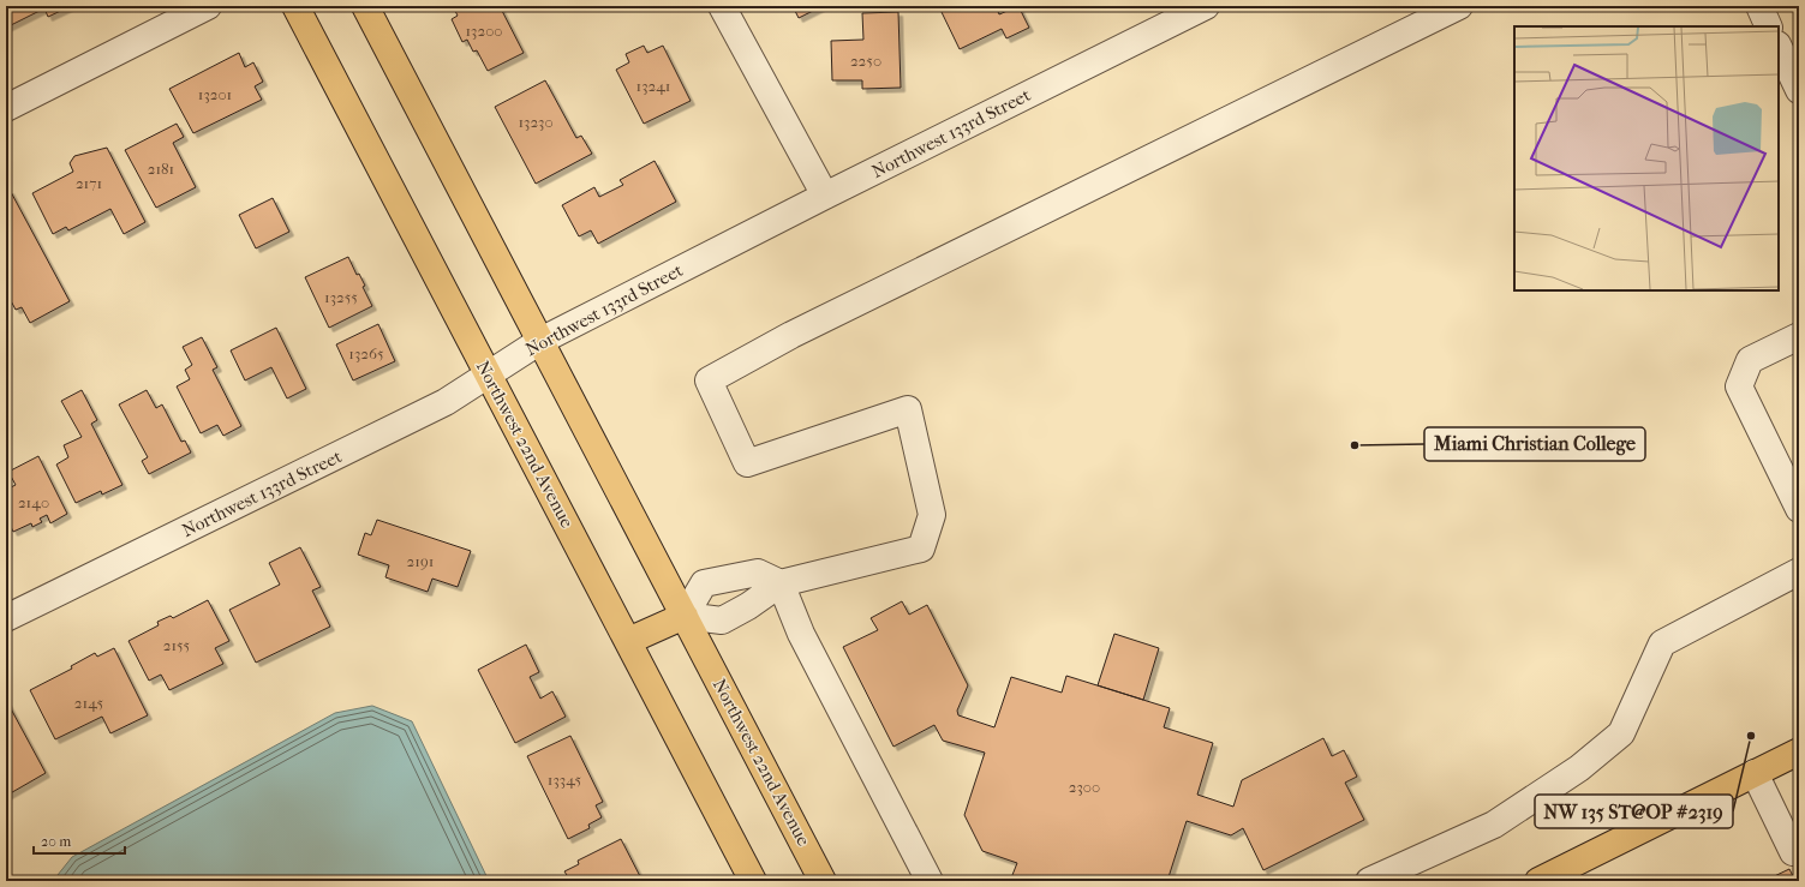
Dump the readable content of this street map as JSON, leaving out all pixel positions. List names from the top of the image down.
{
  "streets": {
    "main road": ["Northwest 22nd Avenue"],
    "street": ["Northwest 133rd Street"]
  },
  "crossings": [
    ["Northwest 133rd Street", "Northwest 22nd Avenue"]
  ],
  "places": ["Miami Christian College", "NW 135 ST@OP #2319"],
  "house_numbers": [
    "13200",
    "2250",
    "13241",
    "13201",
    "13230",
    "2181",
    "2171",
    "13255",
    "13265",
    "2140",
    "2191",
    "2155",
    "2145",
    "13345",
    "2300"
  ],
  "scale_bar": "20 m"
}
